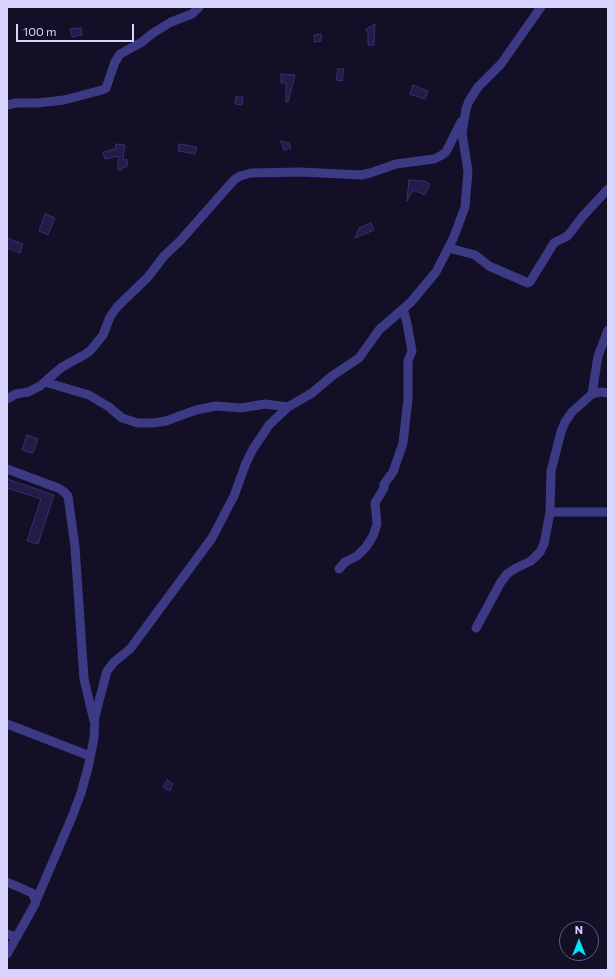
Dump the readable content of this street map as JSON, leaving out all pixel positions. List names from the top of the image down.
{
  "scale_bar": "100 m",
  "north": "top"
}
